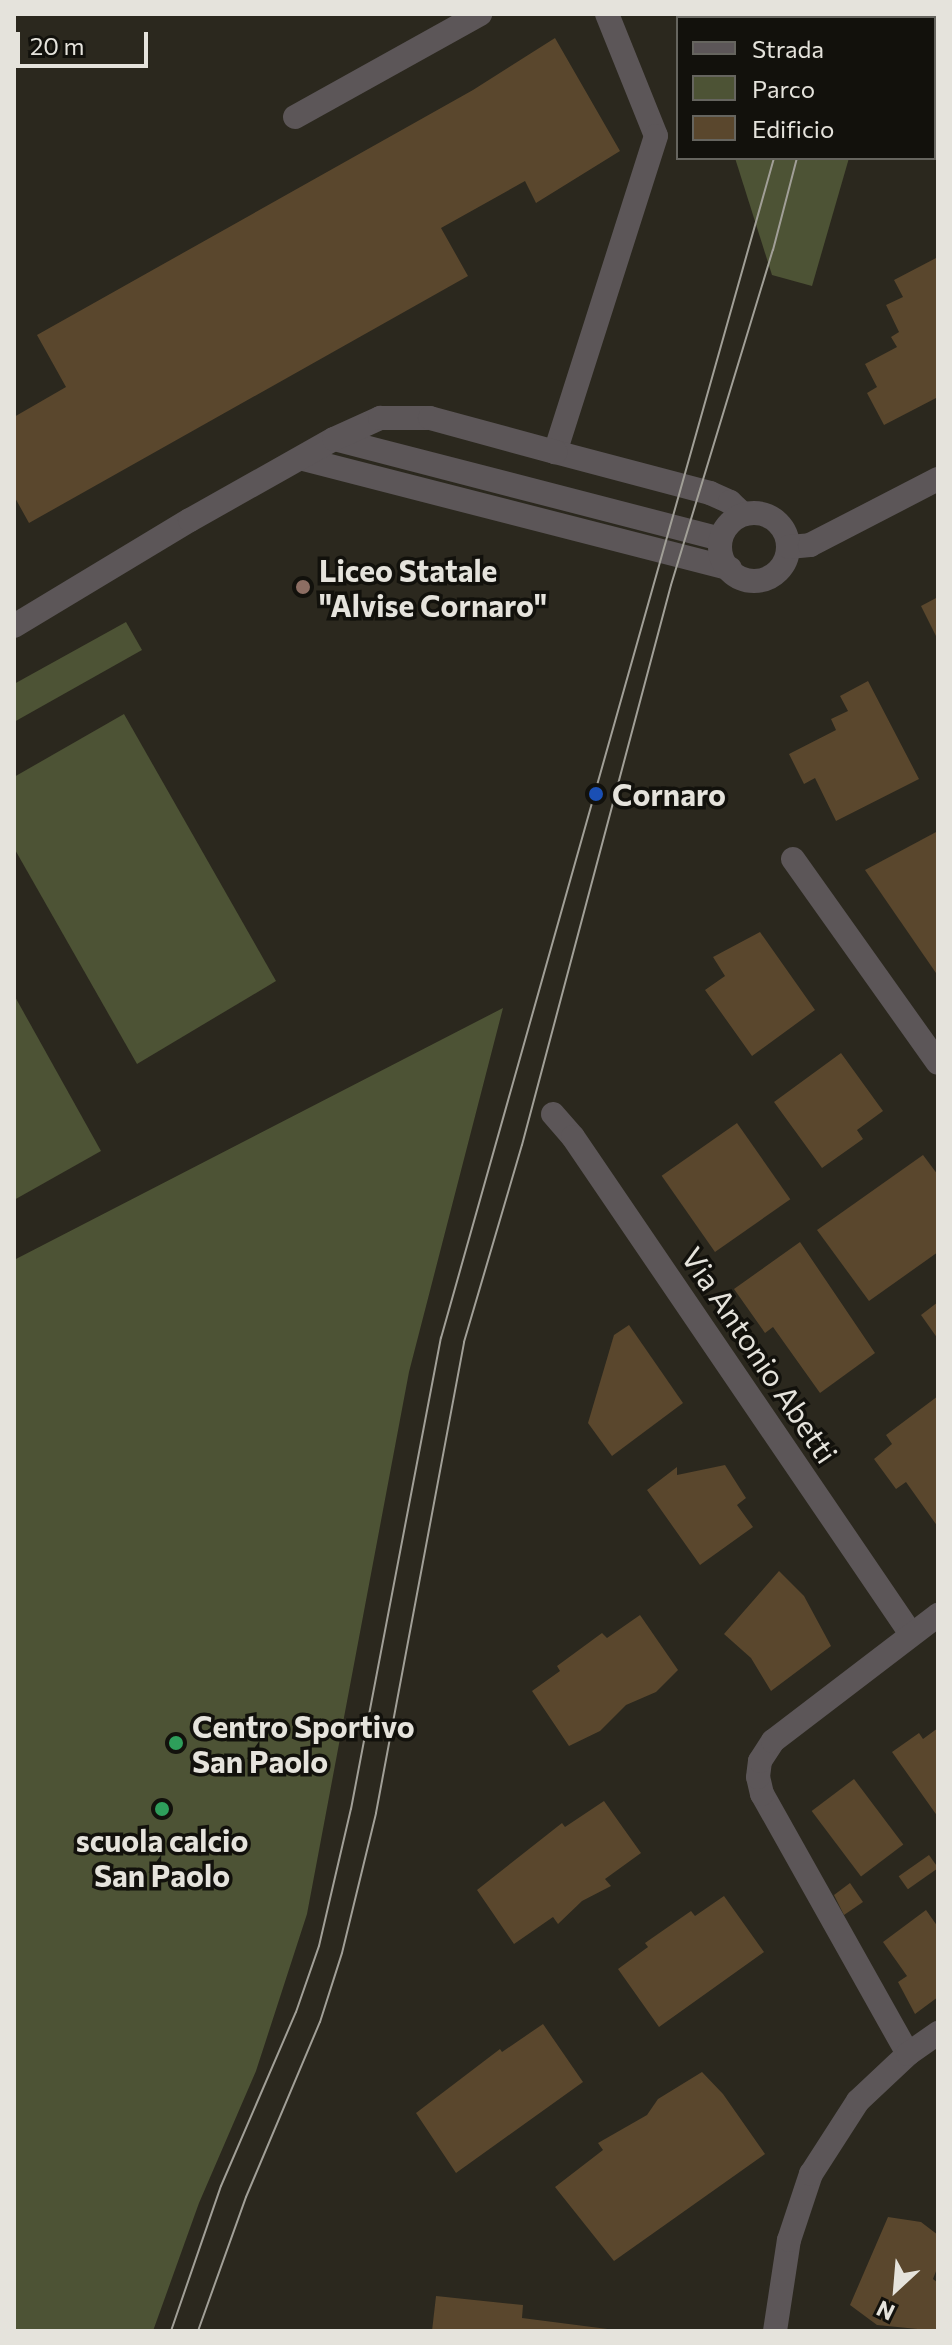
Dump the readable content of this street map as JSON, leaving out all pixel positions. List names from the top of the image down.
{
  "streets": {
    "street": ["Via Antonio Abetti"]
  },
  "places": [
    "Liceo Statale \"Alvise Cornaro\"",
    "Cornaro",
    "Centro Sportivo San Paolo",
    "scuola calcio San Paolo"
  ],
  "legend": ["Strada", "Parco", "Edificio"],
  "scale_bar": "20 m",
  "north": "bottom left"
}
